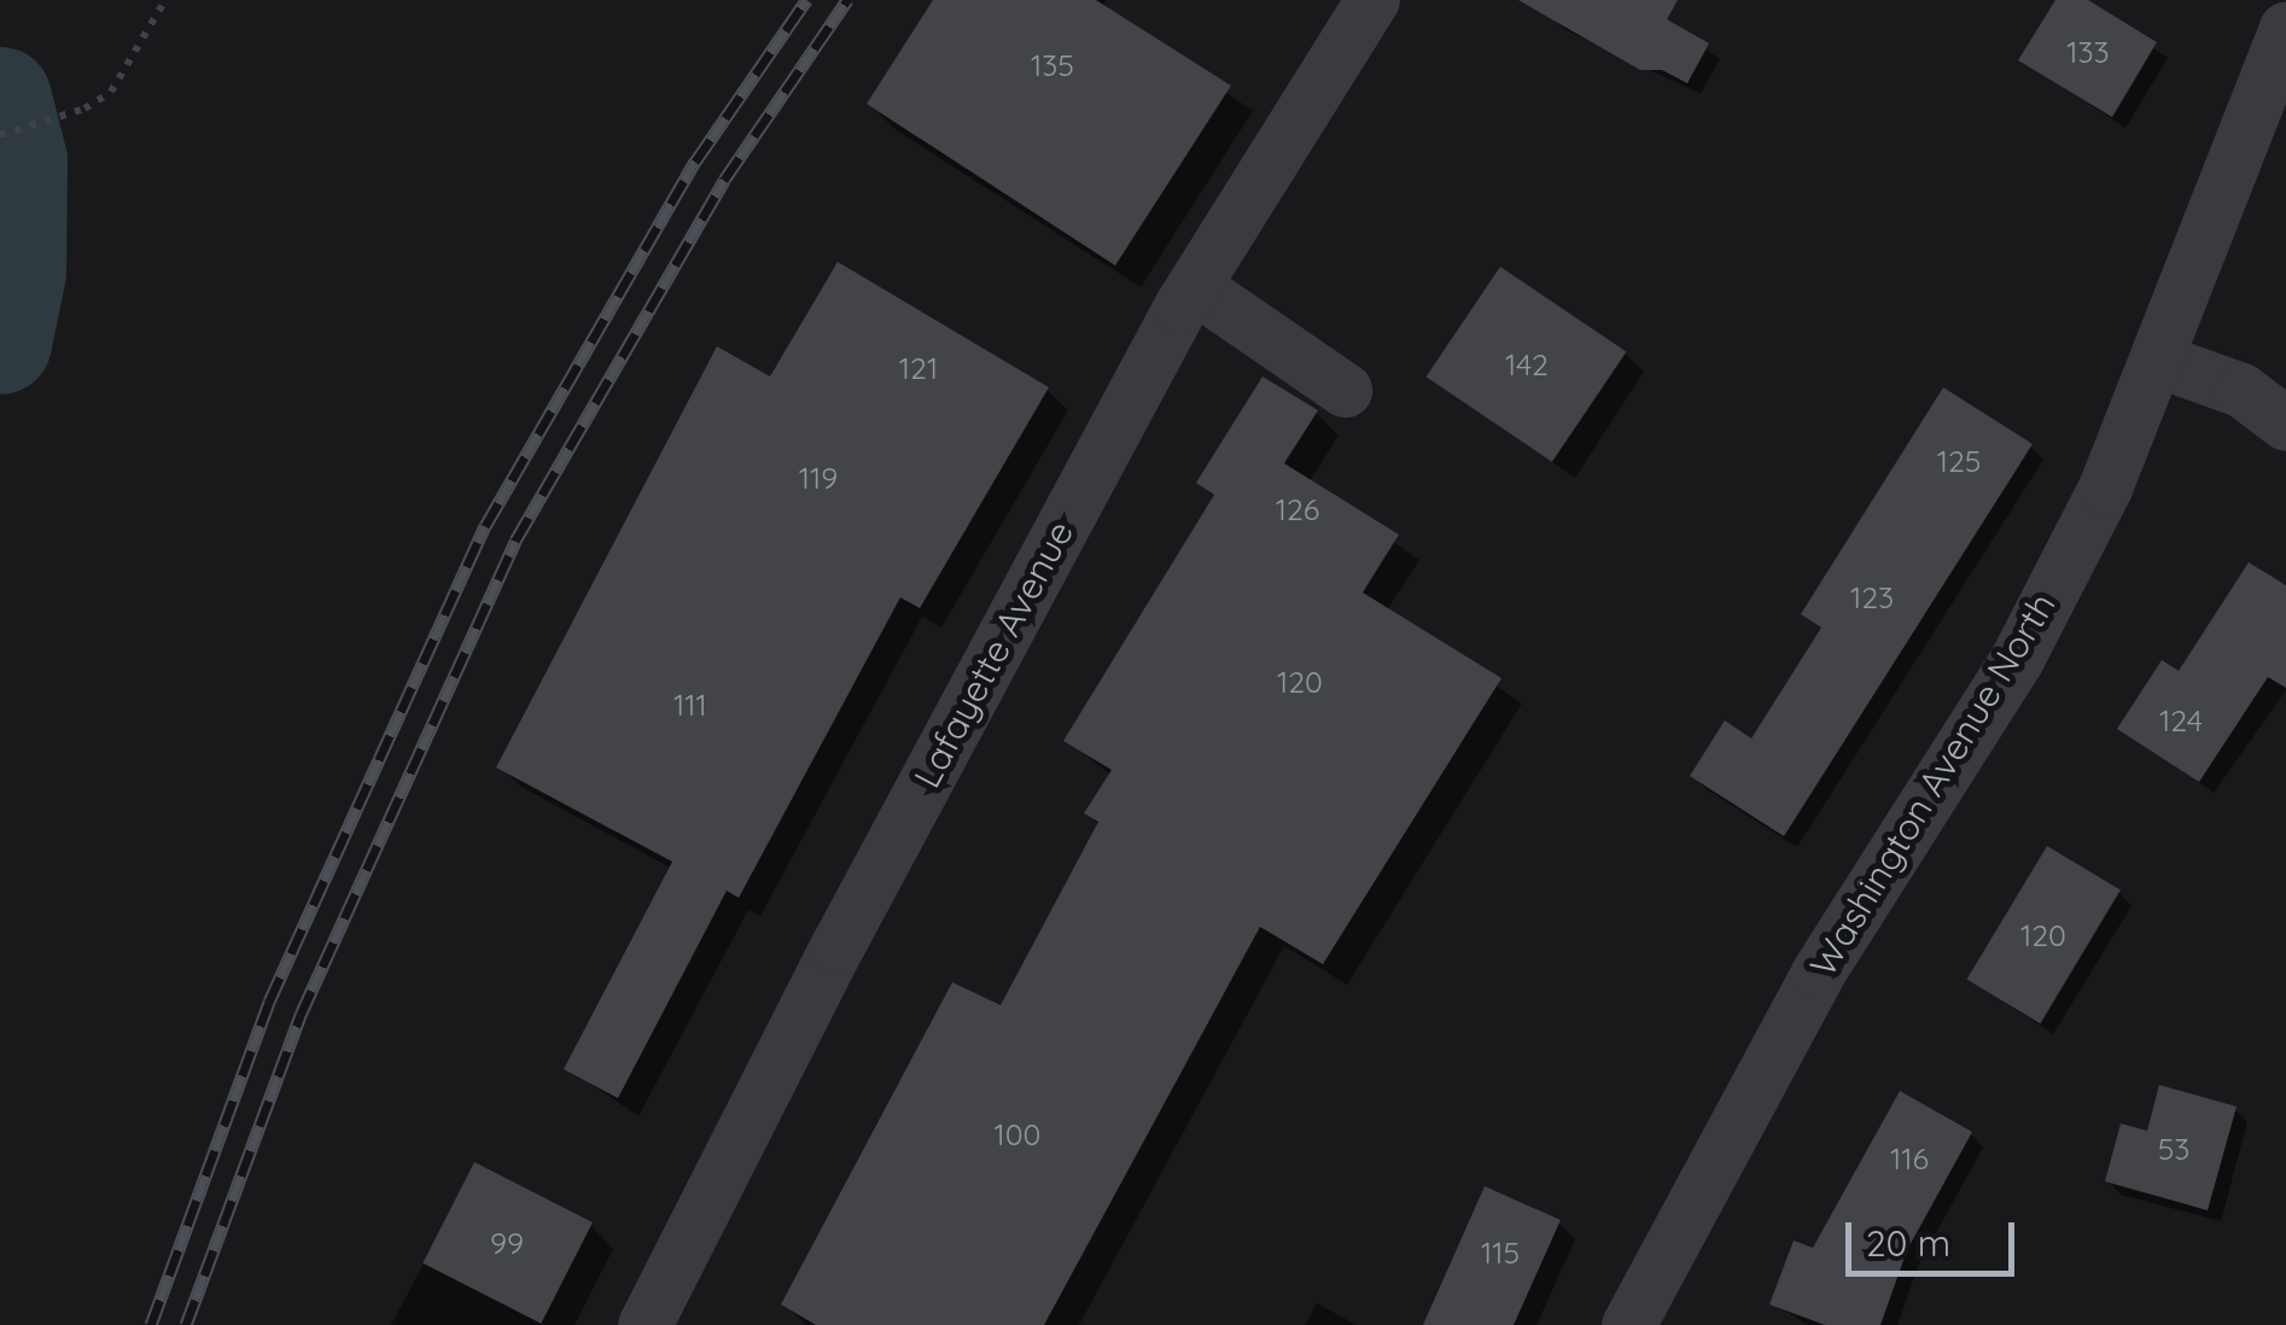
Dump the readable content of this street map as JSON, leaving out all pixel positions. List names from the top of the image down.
{
  "streets": {
    "street": ["Lafayette Avenue", "Washington Avenue North"]
  },
  "house_numbers": [
    "133",
    "135",
    "142",
    "121",
    "125",
    "119",
    "126",
    "123",
    "120",
    "111",
    "124",
    "120",
    "100",
    "53",
    "116",
    "99",
    "115"
  ],
  "scale_bar": "20 m"
}
